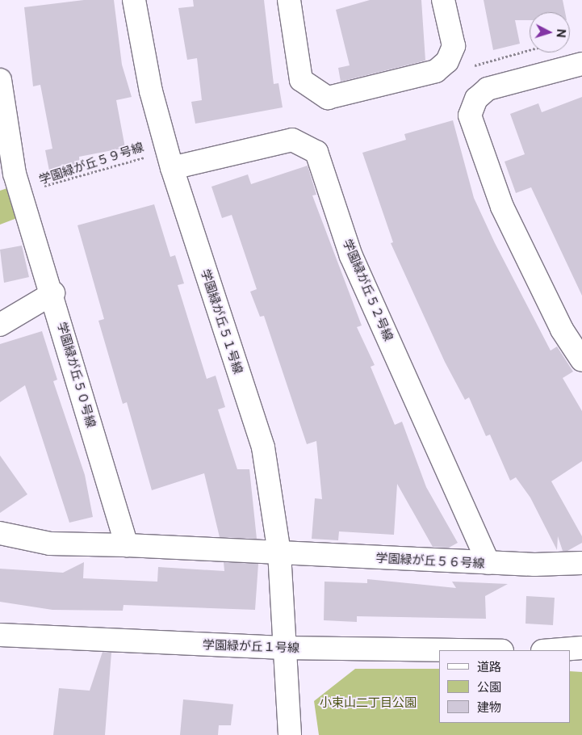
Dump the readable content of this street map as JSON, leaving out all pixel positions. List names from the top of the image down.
{
  "streets": {
    "street": [
      "学園緑が丘５２号線",
      "学園緑が丘５１号線",
      "学園緑が丘５０号線",
      "学園緑が丘５６号線",
      "学園緑が丘１号線"
    ],
    "path": ["学園緑が丘５９号線"]
  },
  "crossings": [
    ["学園緑が丘５９号線", "学園緑が丘５１号線"],
    ["学園緑が丘５９号線", "学園緑が丘５０号線"],
    ["学園緑が丘５２号線", "学園緑が丘５１号線"],
    ["学園緑が丘５２号線", "学園緑が丘５６号線"],
    ["学園緑が丘５１号線", "学園緑が丘５６号線"],
    ["学園緑が丘５１号線", "学園緑が丘１号線"],
    ["学園緑が丘５０号線", "学園緑が丘５６号線"]
  ],
  "parks": ["小束山二丁目公園"],
  "legend": ["道路", "公園", "建物"],
  "north": "right"
}
